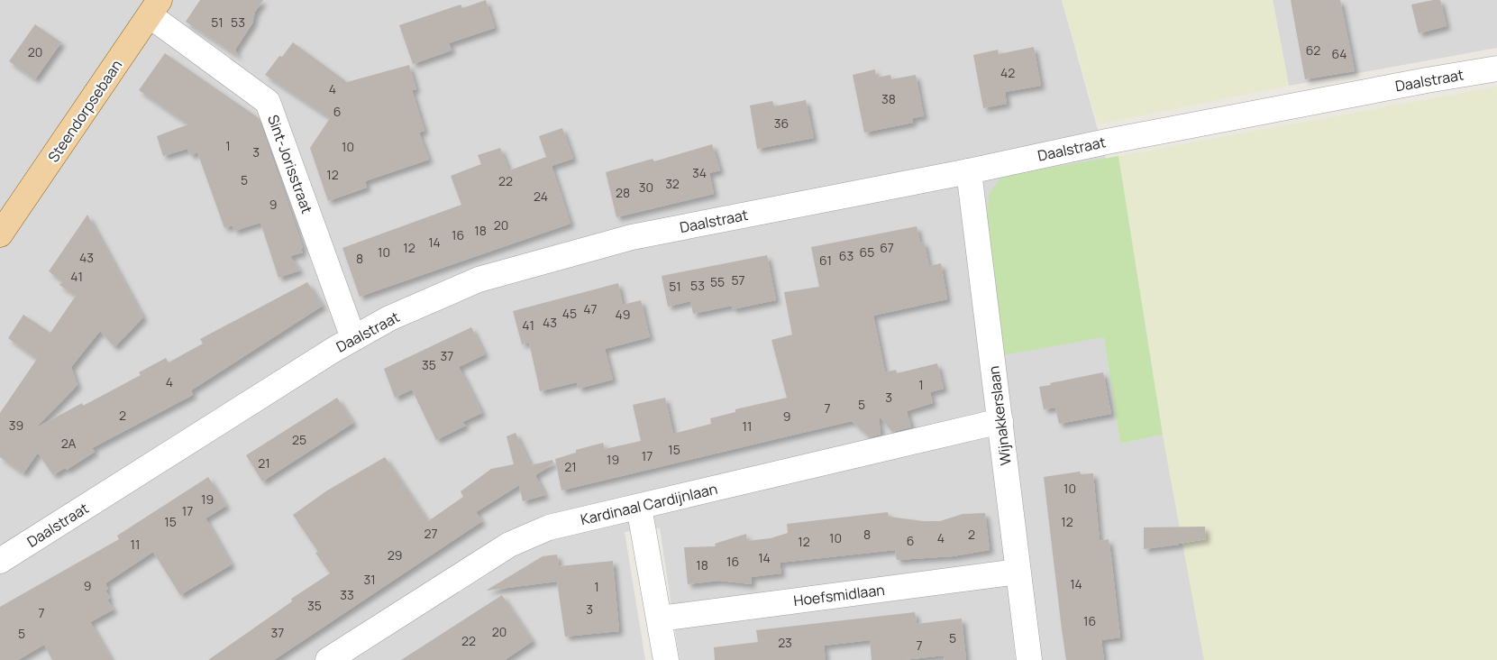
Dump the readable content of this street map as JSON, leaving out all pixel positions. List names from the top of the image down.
{
  "streets": {
    "main road": ["Steendorpsebaan"],
    "street": [
      "Daalstraat",
      "Sint-Jorisstraat",
      "Wijnakkerslaan",
      "Kardinaal Cardijnlaan",
      "Hoefsmidlaan"
    ]
  },
  "crossings": [
    ["Daalstraat", "Sint-Jorisstraat"],
    ["Daalstraat", "Wijnakkerslaan"],
    ["Steendorpsebaan", "Sint-Jorisstraat"],
    ["Wijnakkerslaan", "Kardinaal Cardijnlaan"],
    ["Wijnakkerslaan", "Hoefsmidlaan"]
  ],
  "house_numbers": [
    "51",
    "53",
    "62",
    "20",
    "64",
    "42",
    "4",
    "38",
    "6",
    "36",
    "1",
    "10",
    "3",
    "34",
    "12",
    "5",
    "22",
    "32",
    "30",
    "28",
    "24",
    "9",
    "20",
    "18",
    "16",
    "14",
    "12",
    "67",
    "10",
    "65",
    "63",
    "43",
    "8",
    "61",
    "41",
    "57",
    "55",
    "53",
    "51",
    "47",
    "45",
    "49",
    "43",
    "41",
    "37",
    "35",
    "4",
    "1",
    "3",
    "5",
    "7",
    "2",
    "9",
    "39",
    "11",
    "25",
    "2A",
    "15",
    "17",
    "19",
    "21",
    "21",
    "10",
    "19",
    "17",
    "15",
    "12",
    "27",
    "8",
    "2",
    "10",
    "4",
    "6",
    "12",
    "11",
    "29",
    "14",
    "16",
    "18",
    "31",
    "14",
    "9",
    "1",
    "33",
    "35",
    "3",
    "7",
    "16",
    "20",
    "37",
    "5",
    "5",
    "22",
    "23",
    "7"
  ]
}
